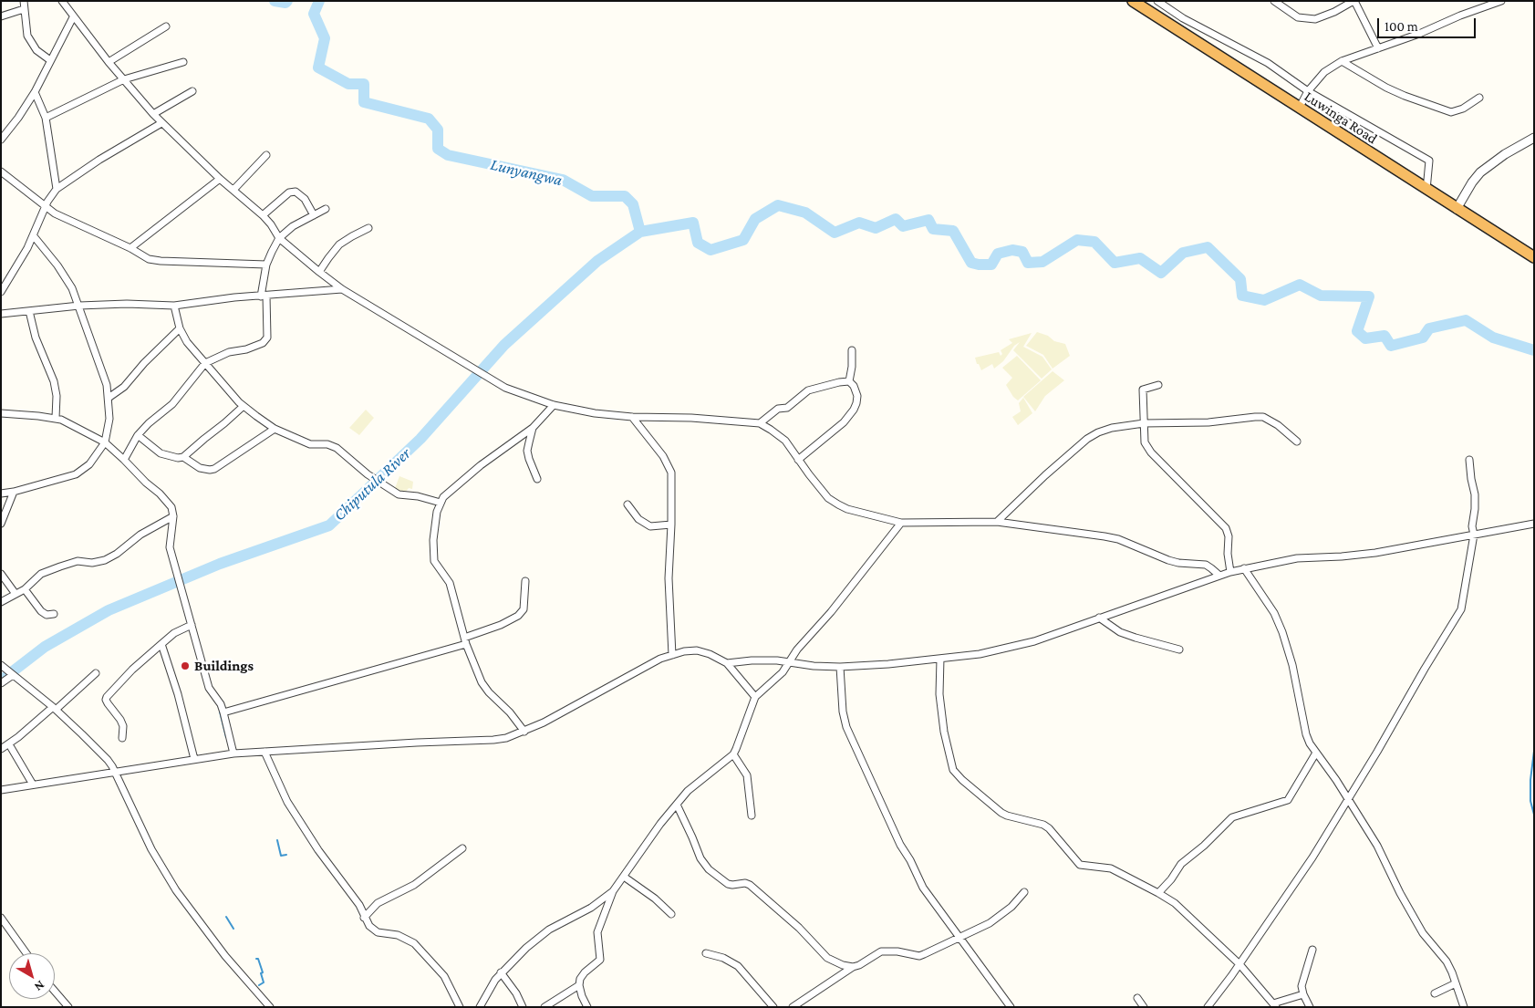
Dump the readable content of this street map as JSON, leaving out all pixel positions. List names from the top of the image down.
{
  "streets": {
    "highway": ["Luwinga Road"]
  },
  "water": ["Lunyangwa", "Chiputula River"],
  "places": ["Buildings"],
  "scale_bar": "100 m",
  "north": "bottom right"
}
